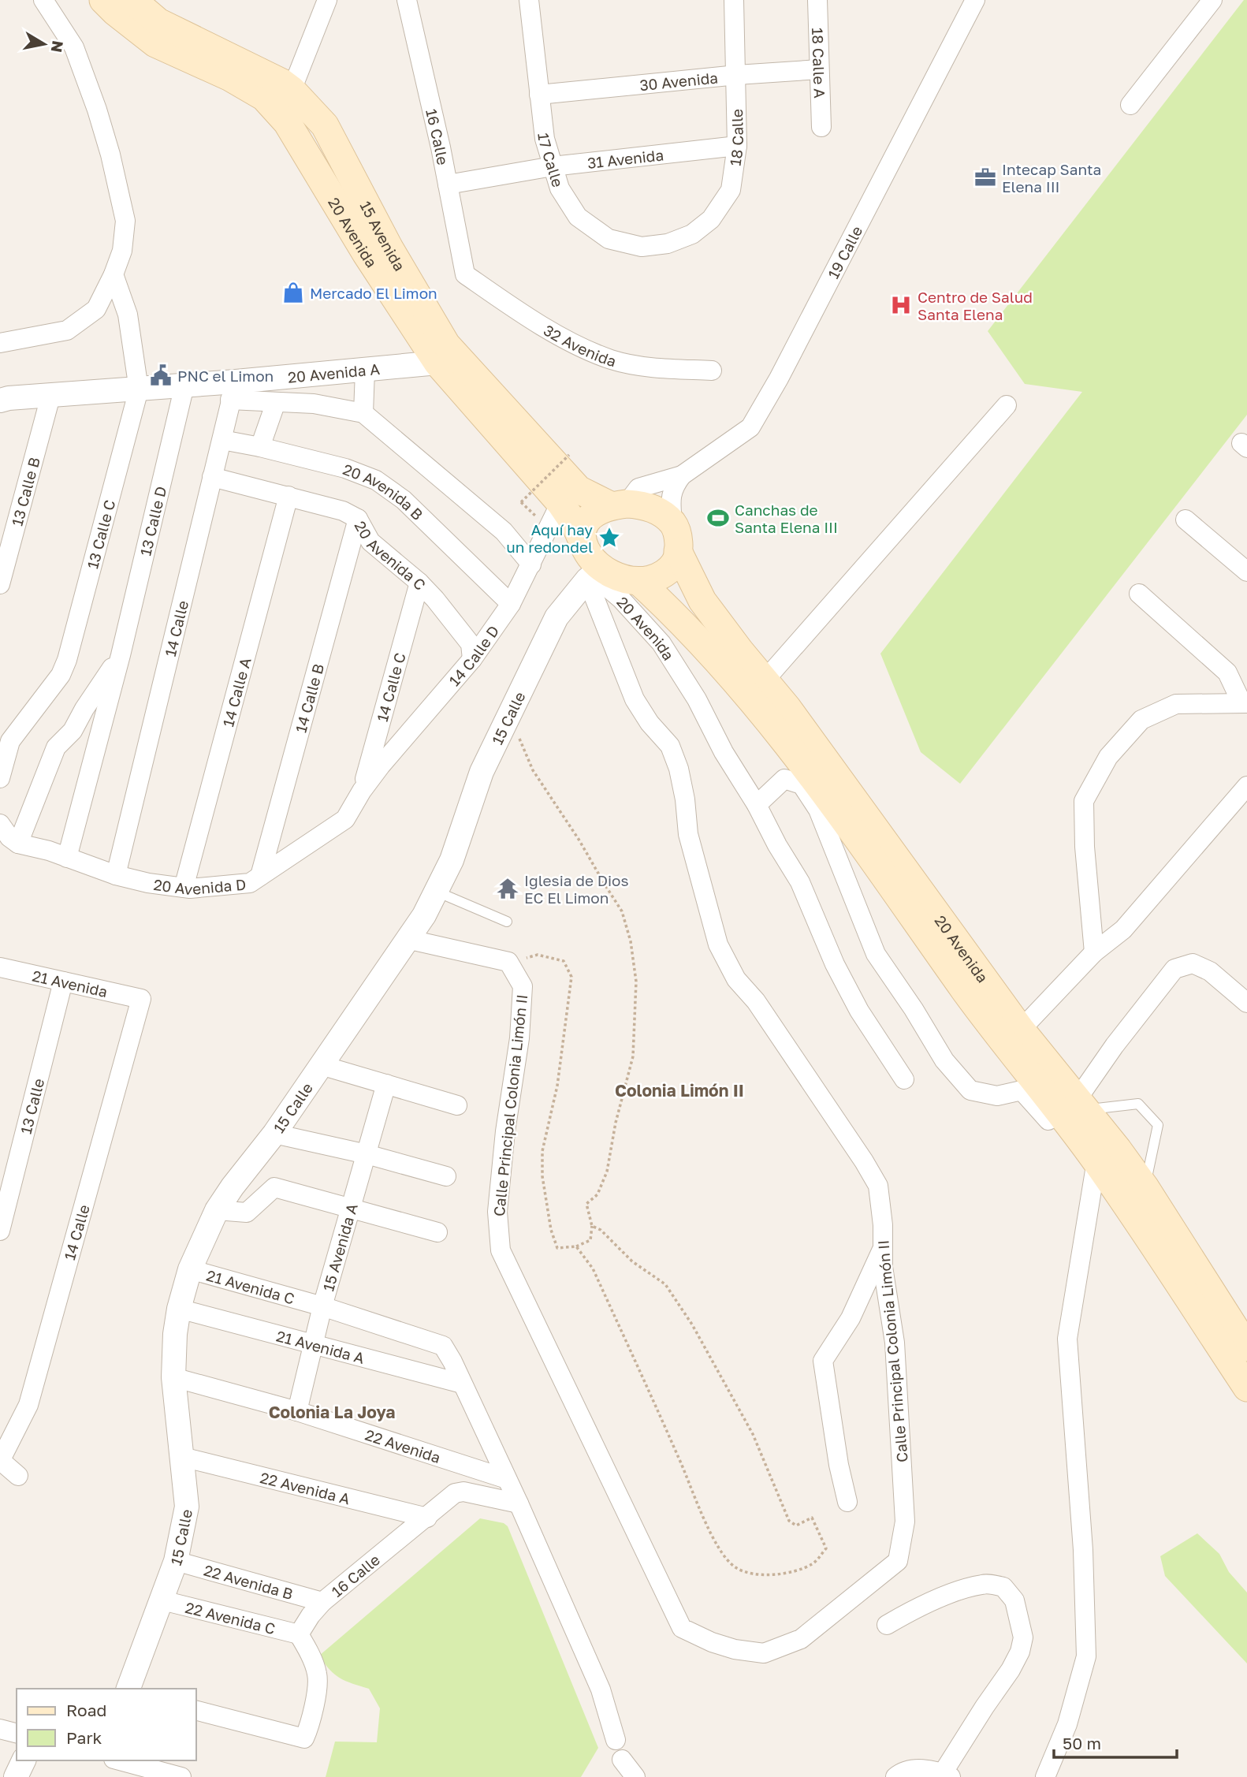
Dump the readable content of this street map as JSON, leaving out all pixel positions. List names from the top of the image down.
{
  "streets": {
    "main road": ["20 Avenida", "15 Avenida"],
    "street": [
      "18 Calle A",
      "30 Avenida",
      "16 Calle",
      "18 Calle",
      "31 Avenida",
      "17 Calle",
      "19 Calle",
      "32 Avenida",
      "20 Avenida A",
      "13 Calle B",
      "20 Avenida B",
      "13 Calle D",
      "13 Calle C",
      "20 Avenida C",
      "14 Calle",
      "14 Calle D",
      "14 Calle C",
      "14 Calle A",
      "14 Calle B",
      "15 Calle",
      "20 Avenida D",
      "21 Avenida",
      "Calle Principal Colonia Limón II",
      "13 Calle",
      "15 Avenida A",
      "21 Avenida C",
      "21 Avenida A",
      "22 Avenida",
      "22 Avenida A",
      "22 Avenida B",
      "22 Avenida C"
    ]
  },
  "crossings": [
    ["18 Calle A", "30 Avenida"],
    ["30 Avenida", "18 Calle"],
    ["30 Avenida", "17 Calle"],
    ["16 Calle", "31 Avenida"],
    ["16 Calle", "32 Avenida"],
    ["16 Calle", "22 Avenida A"],
    ["16 Calle", "22 Avenida B"],
    ["16 Calle", "22 Avenida C"],
    ["18 Calle", "31 Avenida"],
    ["18 Calle", "17 Calle"],
    ["31 Avenida", "17 Calle"],
    ["20 Avenida", "15 Avenida"],
    ["20 Avenida", "19 Calle"],
    ["20 Avenida", "20 Avenida A"],
    ["20 Avenida", "14 Calle D"],
    ["20 Avenida", "15 Calle"],
    ["20 Avenida", "Calle Principal Colonia Limón II"],
    ["15 Avenida", "19 Calle"],
    ["15 Avenida", "15 Calle"],
    ["15 Avenida", "Calle Principal Colonia Limón II"],
    ["19 Calle", "15 Calle"],
    ["19 Calle", "Calle Principal Colonia Limón II"],
    ["20 Avenida A", "13 Calle B"],
    ["20 Avenida A", "13 Calle D"],
    ["20 Avenida A", "13 Calle C"],
    ["20 Avenida A", "14 Calle"],
    ["20 Avenida A", "14 Calle D"],
    ["20 Avenida B", "14 Calle"],
    ["20 Avenida B", "14 Calle D"],
    ["13 Calle D", "20 Avenida D"],
    ["20 Avenida C", "14 Calle"],
    ["20 Avenida C", "14 Calle D"],
    ["20 Avenida C", "14 Calle C"],
    ["20 Avenida C", "14 Calle A"],
    ["20 Avenida C", "14 Calle B"],
    ["14 Calle", "20 Avenida D"],
    ["14 Calle", "21 Avenida"],
    ["14 Calle D", "14 Calle C"],
    ["14 Calle D", "20 Avenida D"],
    ["14 Calle C", "20 Avenida D"],
    ["14 Calle A", "20 Avenida D"],
    ["14 Calle B", "20 Avenida D"],
    ["15 Calle", "Calle Principal Colonia Limón II"],
    ["15 Calle", "21 Avenida C"],
    ["15 Calle", "21 Avenida A"],
    ["15 Calle", "22 Avenida"],
    ["15 Calle", "22 Avenida A"],
    ["15 Calle", "22 Avenida B"],
    ["15 Calle", "22 Avenida C"],
    ["21 Avenida", "13 Calle"],
    ["15 Avenida A", "21 Avenida C"],
    ["15 Avenida A", "21 Avenida A"],
    ["15 Avenida A", "22 Avenida"],
    ["21 Avenida C", "21 Avenida A"]
  ],
  "districts": ["Colonia Limón II", "Colonia La Joya"],
  "places": {
    "office": ["Intecap Santa Elena III"],
    "shop": ["Mercado El Limon"],
    "hospital": ["Centro de Salud Santa Elena"],
    "public building": ["PNC el Limon"],
    "sports": ["Canchas de Santa Elena III"],
    "place": ["Aquí hay un redondel"],
    "temple": ["Iglesia de Dios EC El Limon"]
  },
  "legend": ["Road", "Park"],
  "scale_bar": "50 m",
  "north": "right"
}
